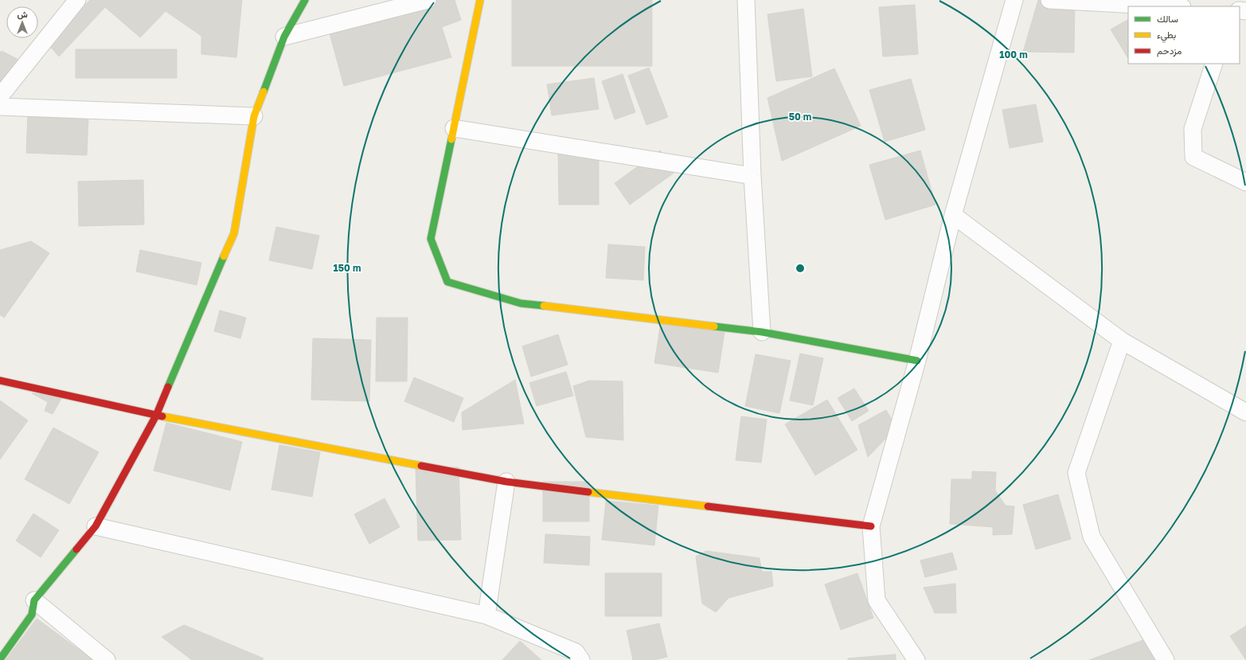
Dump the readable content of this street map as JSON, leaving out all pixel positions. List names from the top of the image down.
{
  "legend": ["سالك", "بطيء", "مزدحم"],
  "north": "top",
  "rings": ["100 m", "50 m", "150 m"]
}
